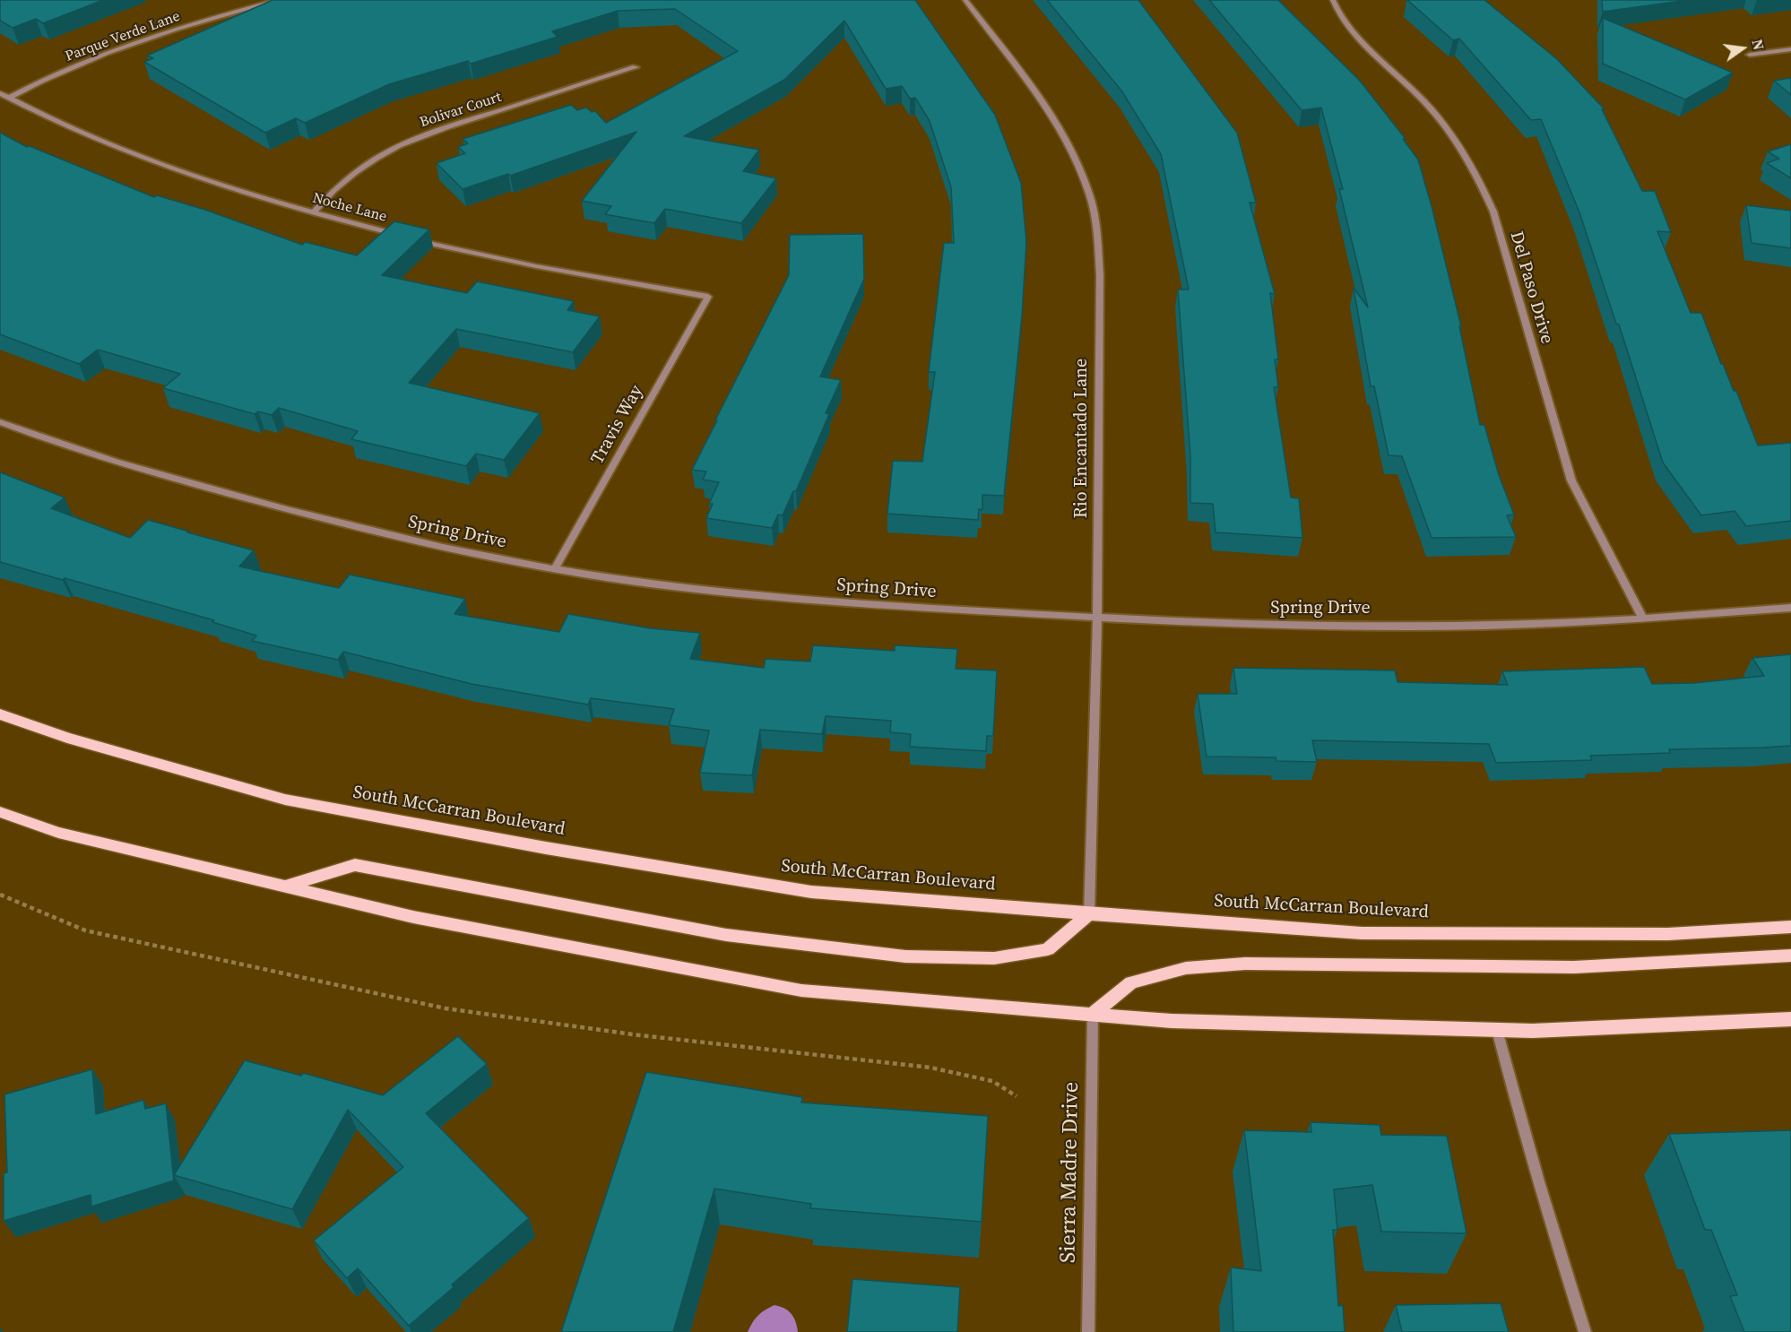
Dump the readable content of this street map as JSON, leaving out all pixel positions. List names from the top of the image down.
{
  "streets": {
    "main road": ["South McCarran Boulevard"],
    "street": [
      "Parque Verde Lane",
      "Bolivar Court",
      "Noche Lane",
      "Del Paso Drive",
      "Travis Way",
      "Rio Encantado Lane",
      "Spring Drive",
      "Sierra Madre Drive"
    ]
  },
  "crossings": [
    ["Parque Verde Lane", "Noche Lane"],
    ["Bolivar Court", "Noche Lane"],
    ["Del Paso Drive", "Spring Drive"],
    ["Travis Way", "Spring Drive"],
    ["Rio Encantado Lane", "Spring Drive"],
    ["Rio Encantado Lane", "South McCarran Boulevard"]
  ],
  "north": "right"
}
